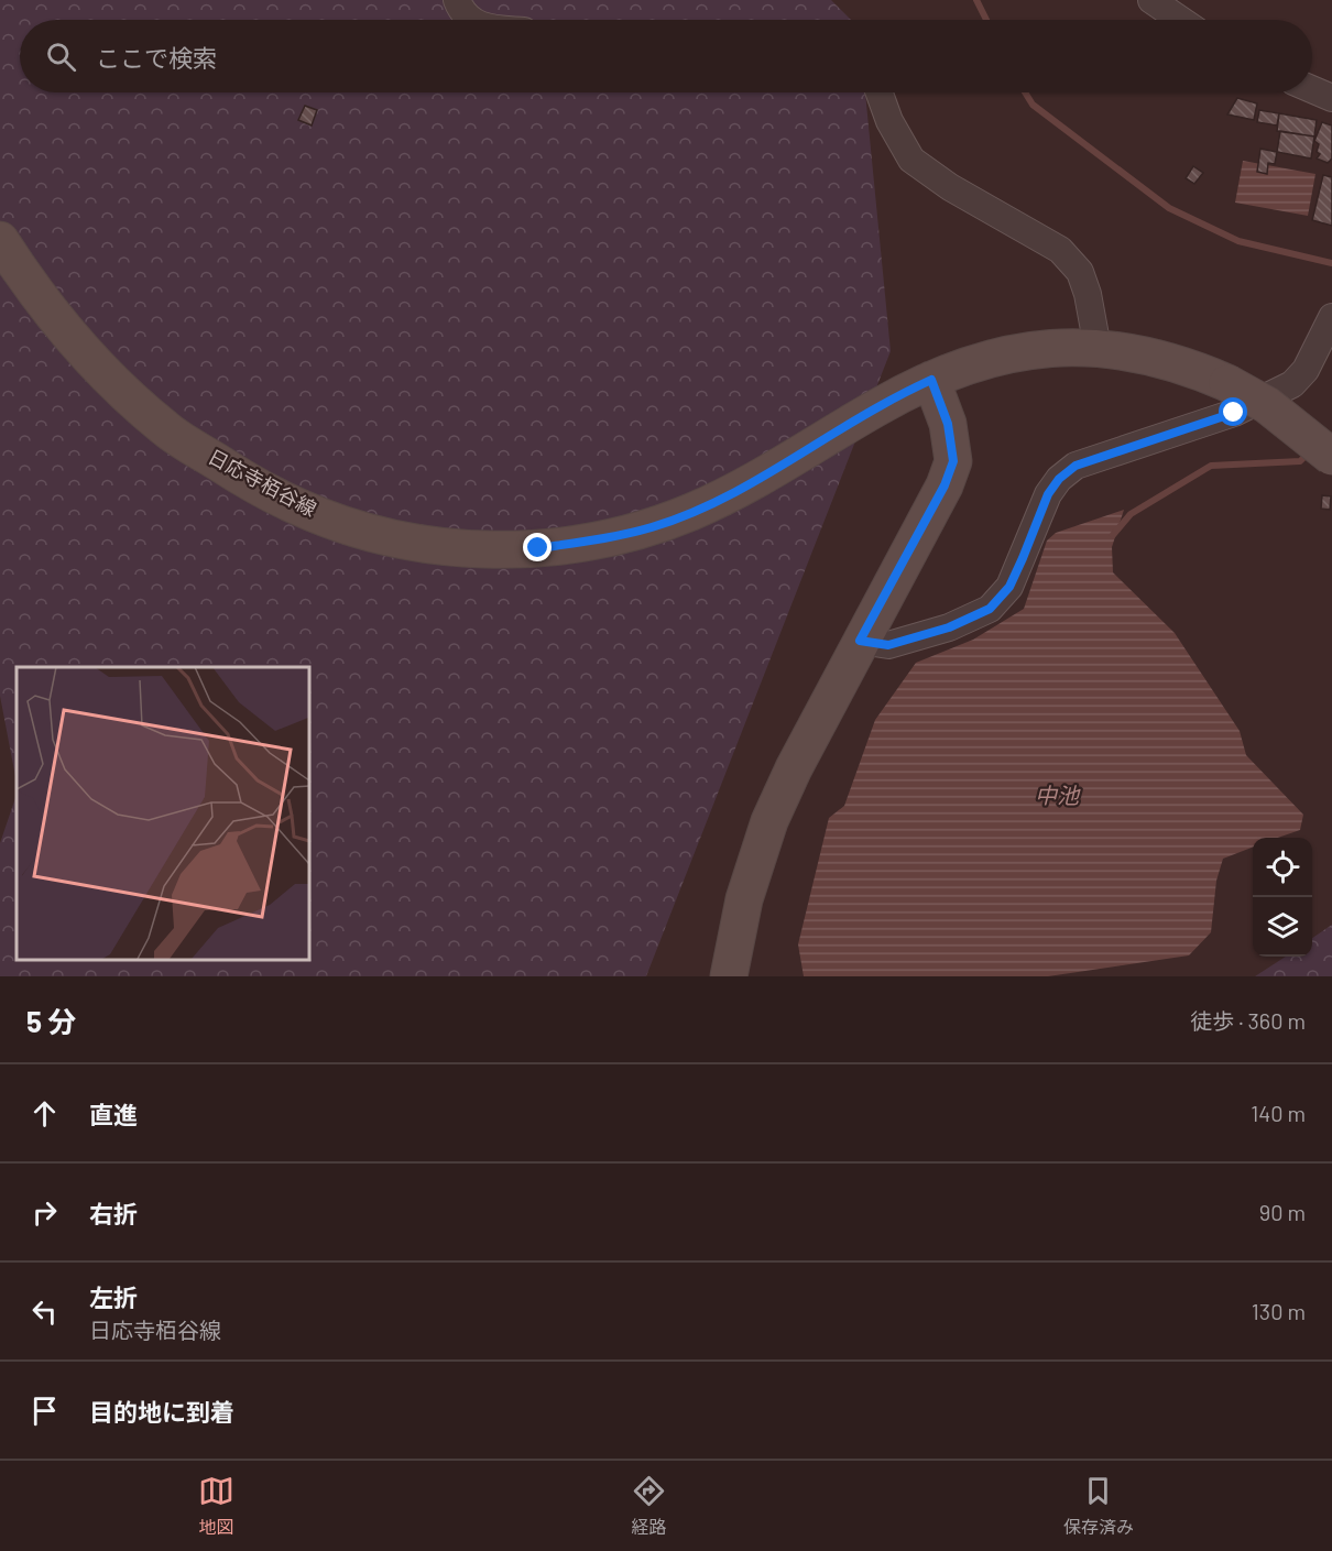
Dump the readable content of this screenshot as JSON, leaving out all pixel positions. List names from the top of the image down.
{
  "streets": {
    "main road": ["日応寺栢谷線"]
  },
  "water": ["中池"],
  "page": {
    "search": "ここで検索",
    "heading": ["5 分", "徒歩 · 360 m"],
    "list": [
      ["直進", "140 m"],
      ["右折", "90 m"],
      ["左折", "日応寺栢谷線", "130 m"],
      "目的地に到着"
    ],
    "nav": ["地図", "経路", "保存済み"]
  }
}
